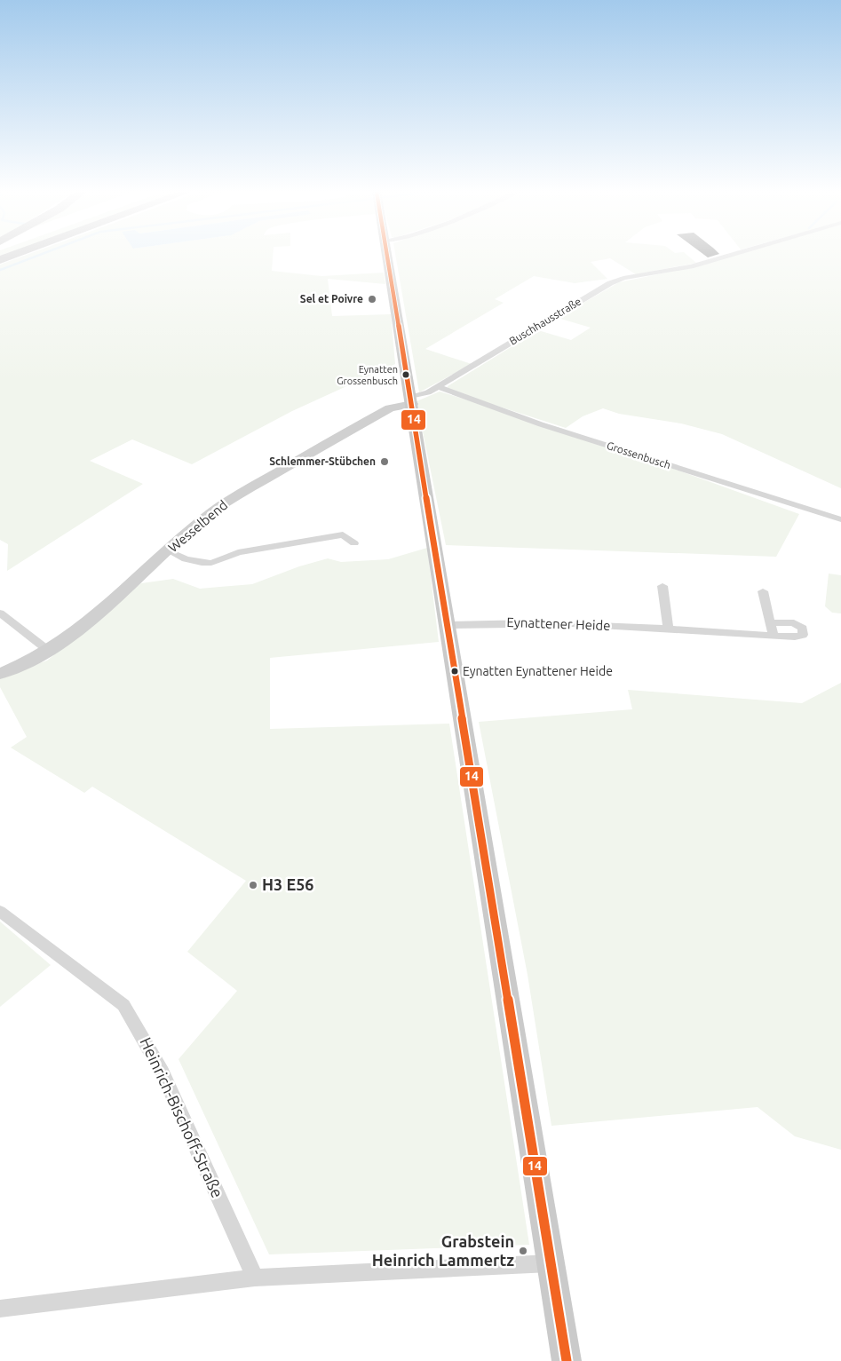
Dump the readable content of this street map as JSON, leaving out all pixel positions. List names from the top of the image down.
{
  "streets": {
    "street": [
      "Buschhausstraße",
      "Grossenbusch",
      "Wesselbend",
      "Eynattener Heide",
      "Heinrich-Bischoff-Straße"
    ]
  },
  "crossings": [
    ["Buschhausstraße", "Grossenbusch"],
    ["Buschhausstraße", "Wesselbend"]
  ],
  "places": [
    "Sel et Poivre",
    "Eynatten Grossenbusch",
    "Schlemmer-Stübchen",
    "Eynatten Eynattener Heide",
    "H3 E56",
    "Grabstein Heinrich Lammertz"
  ],
  "lines": ["transit line 14"]
}
